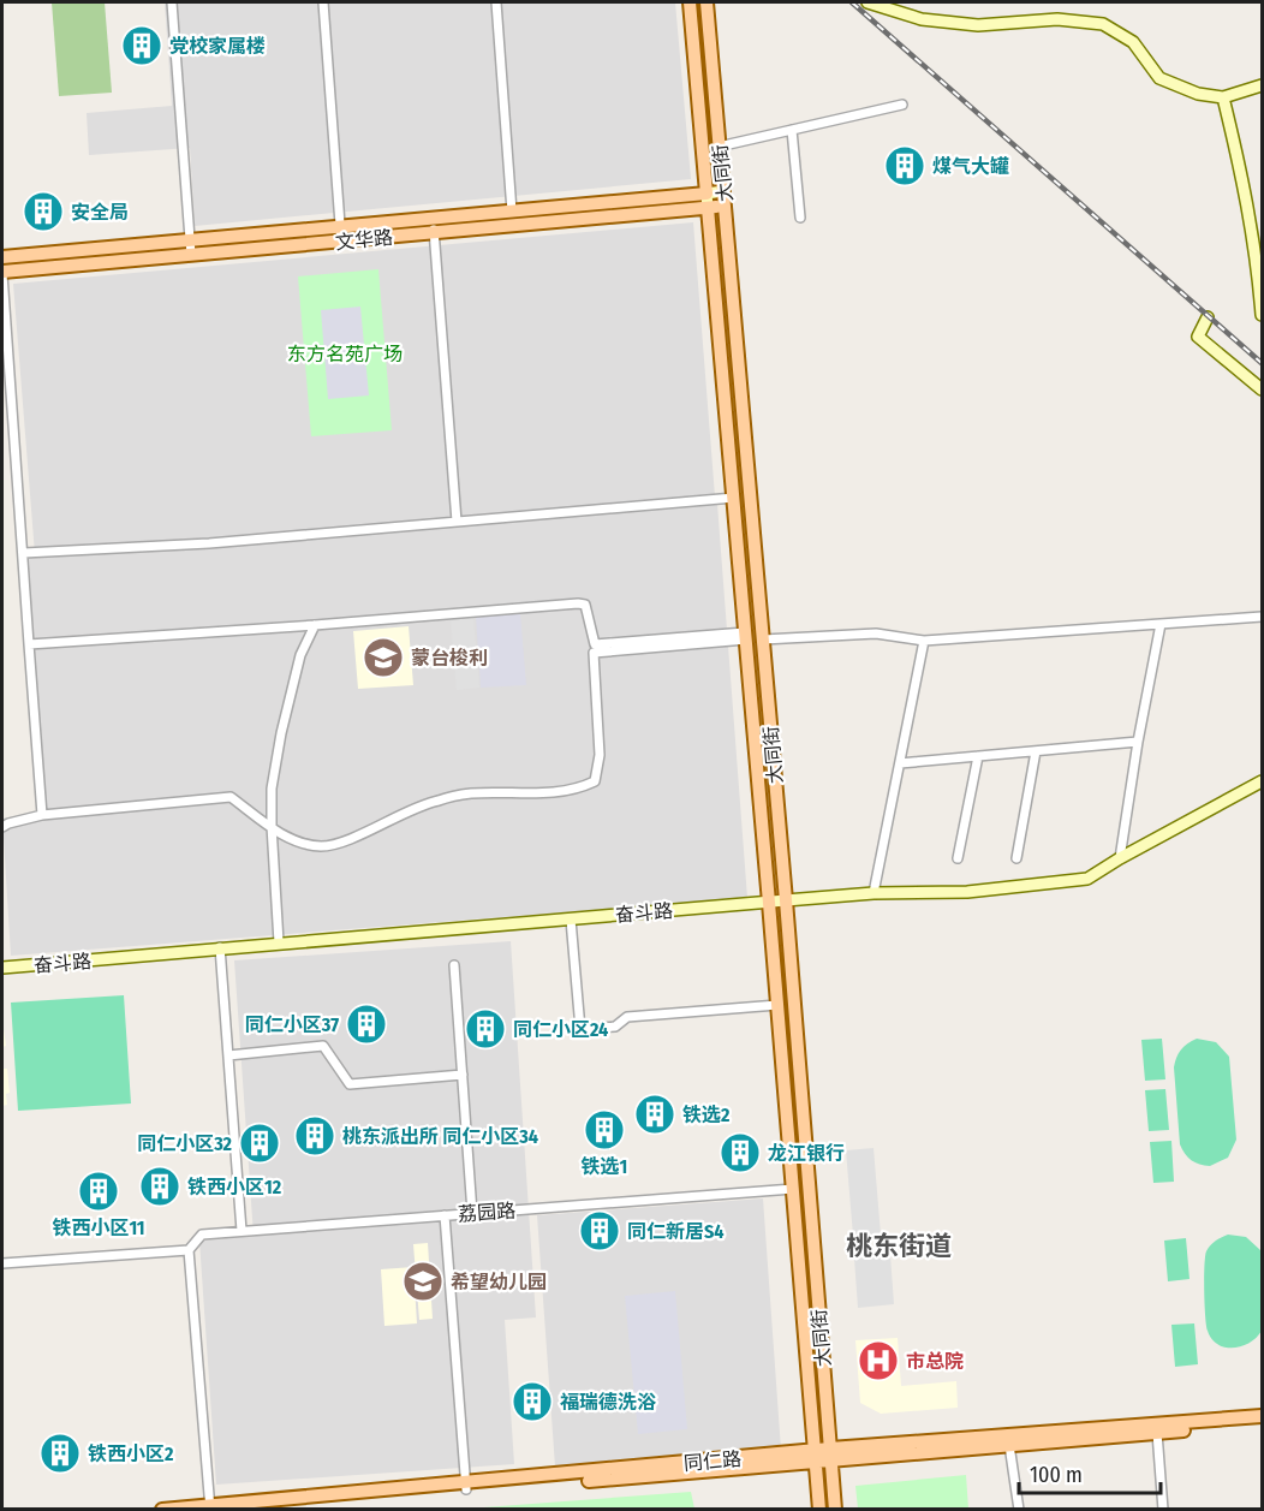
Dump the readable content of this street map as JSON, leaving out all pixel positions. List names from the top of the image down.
{
  "streets": {
    "main road": ["大同街", "文华路", "同仁路"],
    "street": ["奋斗路", "荔园路"]
  },
  "crossings": [
    ["大同街", "文华路"],
    ["大同街", "奋斗路"],
    ["大同街", "荔园路"],
    ["大同街", "同仁路"]
  ],
  "districts": ["桃东街道"],
  "parks": ["东方名苑广场"],
  "places": {
    "building": [
      "党校家属楼",
      "煤气大罐",
      "安全局",
      "同仁小区37",
      "同仁小区24",
      "铁选2",
      "铁选1",
      "桃东派出所 同仁小区34",
      "同仁小区32",
      "龙江银行",
      "铁西小区12",
      "铁西小区11",
      "同仁新居S4",
      "福瑞德洗浴",
      "铁西小区2"
    ],
    "school or university": ["蒙台梭利", "希望幼儿园"],
    "hospital": ["市总院"]
  },
  "scale_bar": "100 m"
}
